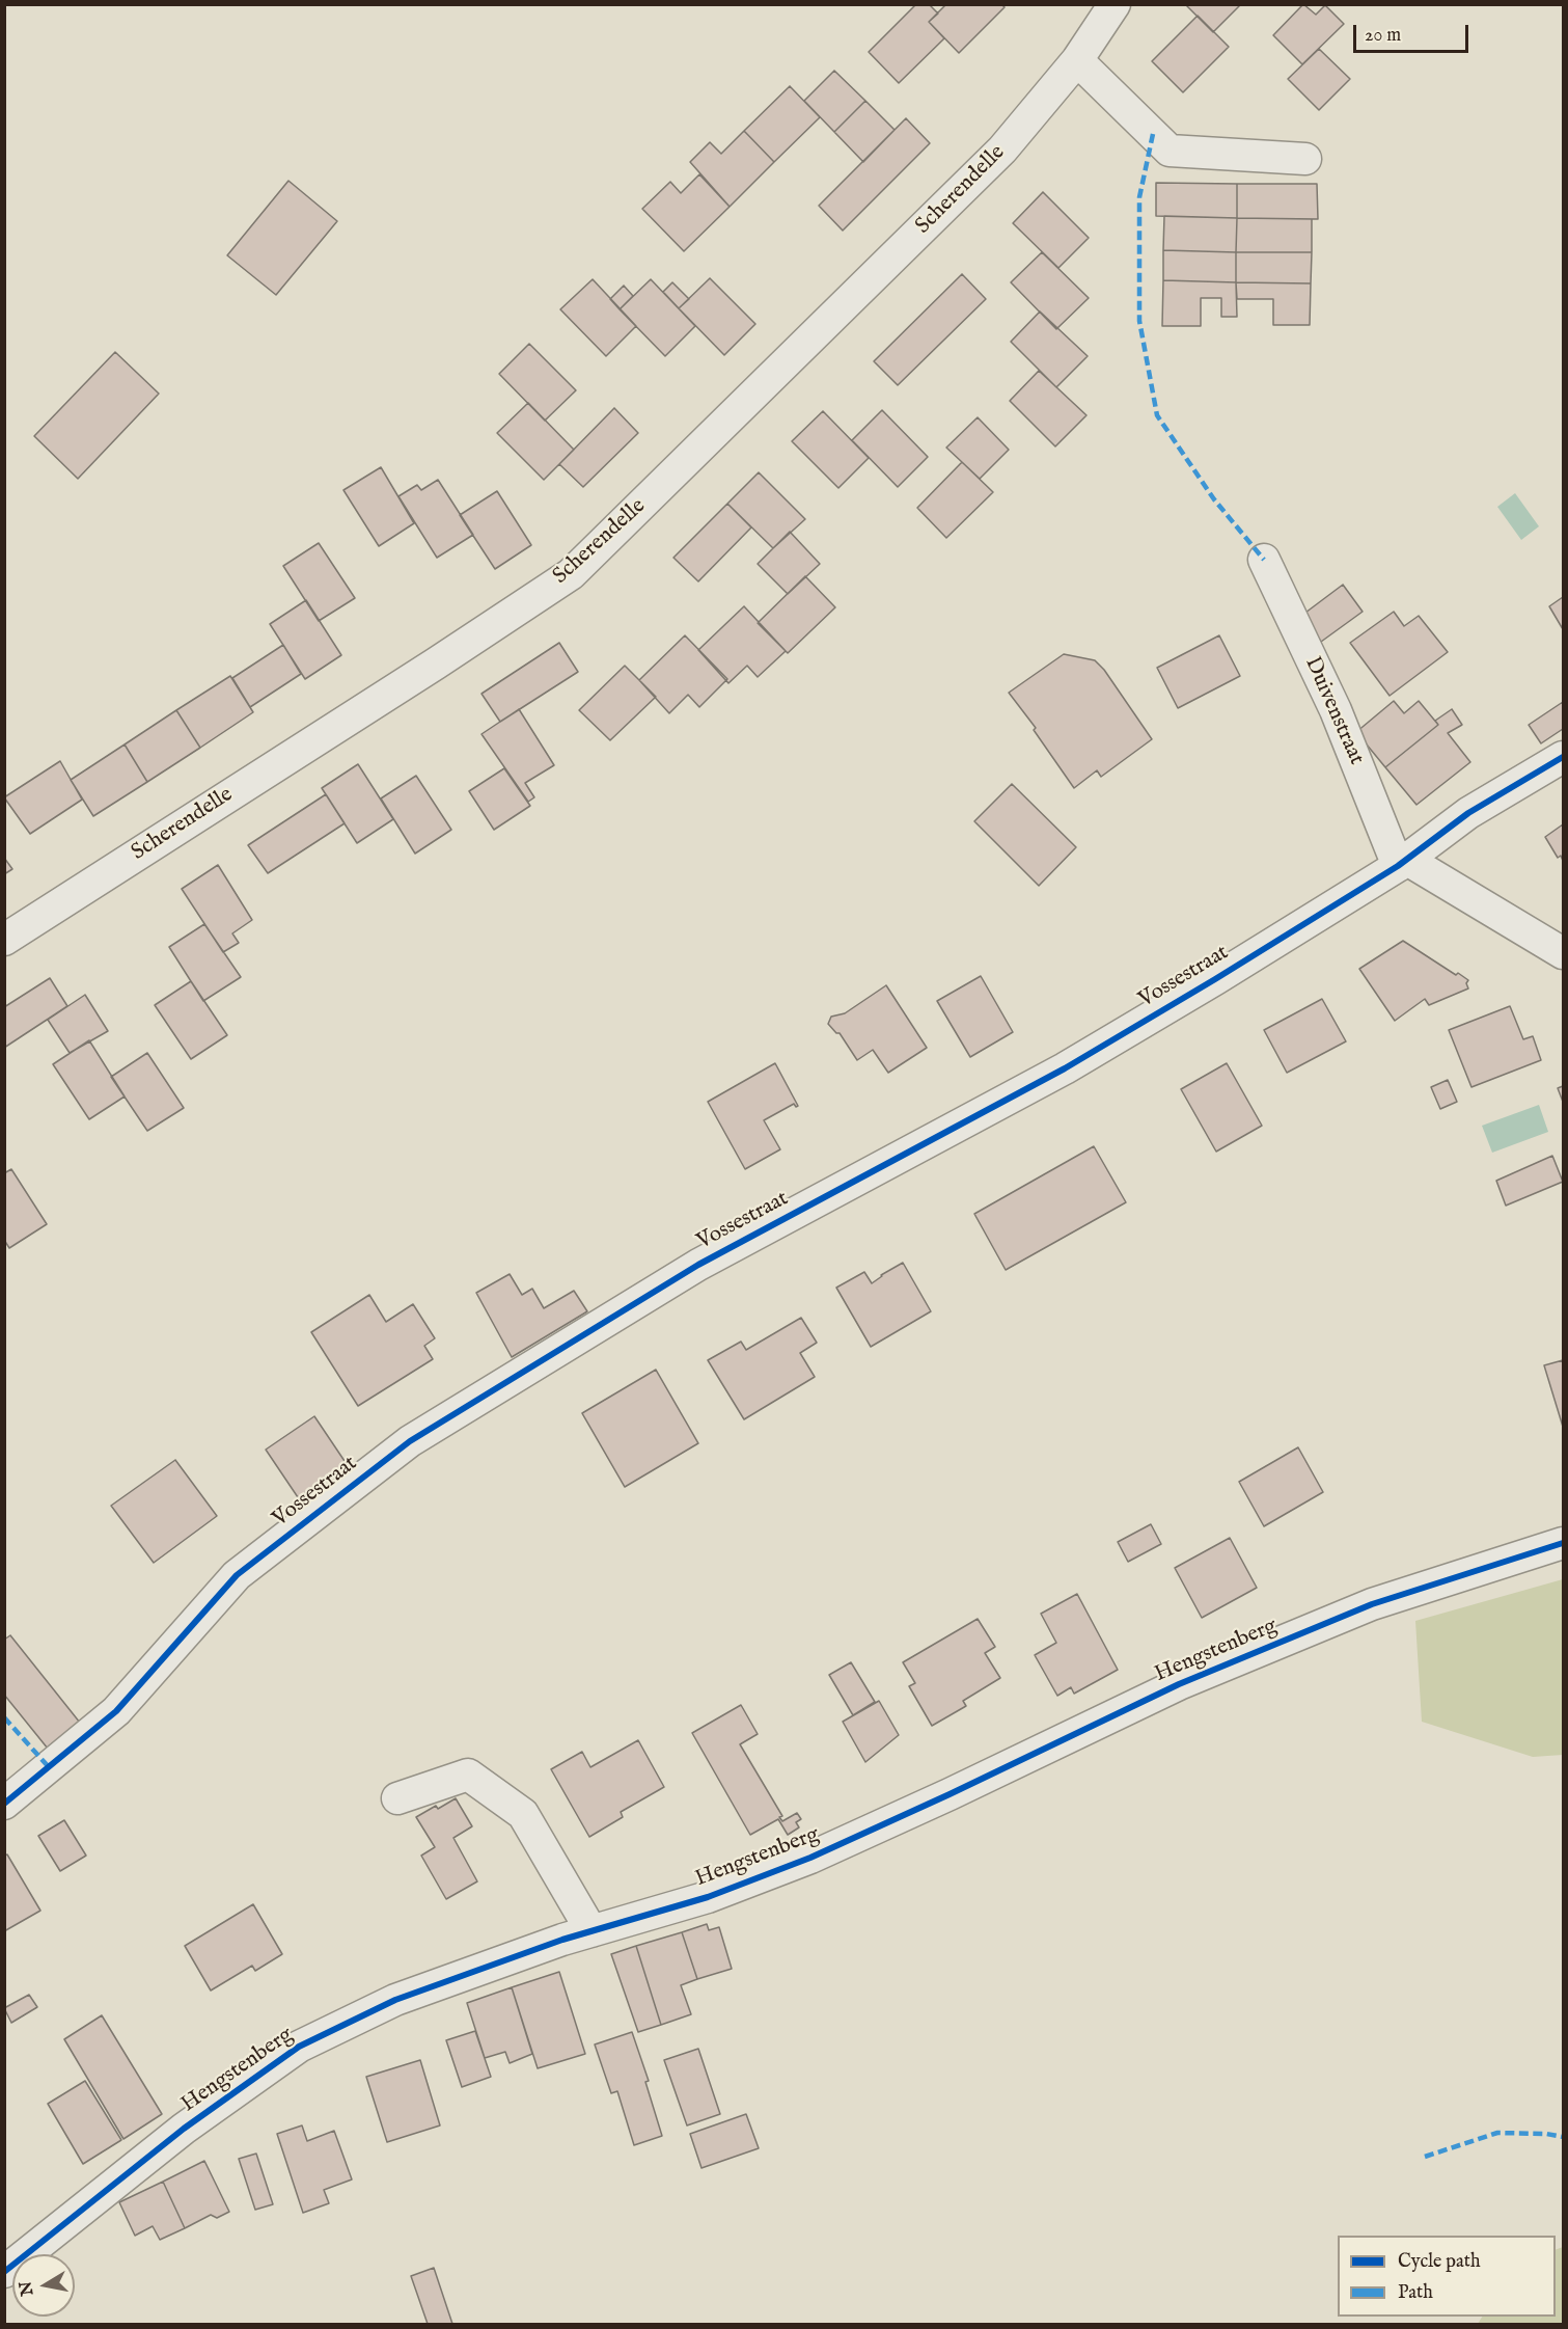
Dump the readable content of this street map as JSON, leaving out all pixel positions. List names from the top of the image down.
{
  "streets": {
    "street": [
      "Scherendelle",
      "Duivenstraat",
      "Vossestraat",
      "Hengstenberg"
    ]
  },
  "crossings": [
    ["Duivenstraat", "Vossestraat"]
  ],
  "legend": ["Cycle path", "Path"],
  "scale_bar": "20 m",
  "north": "left"
}
